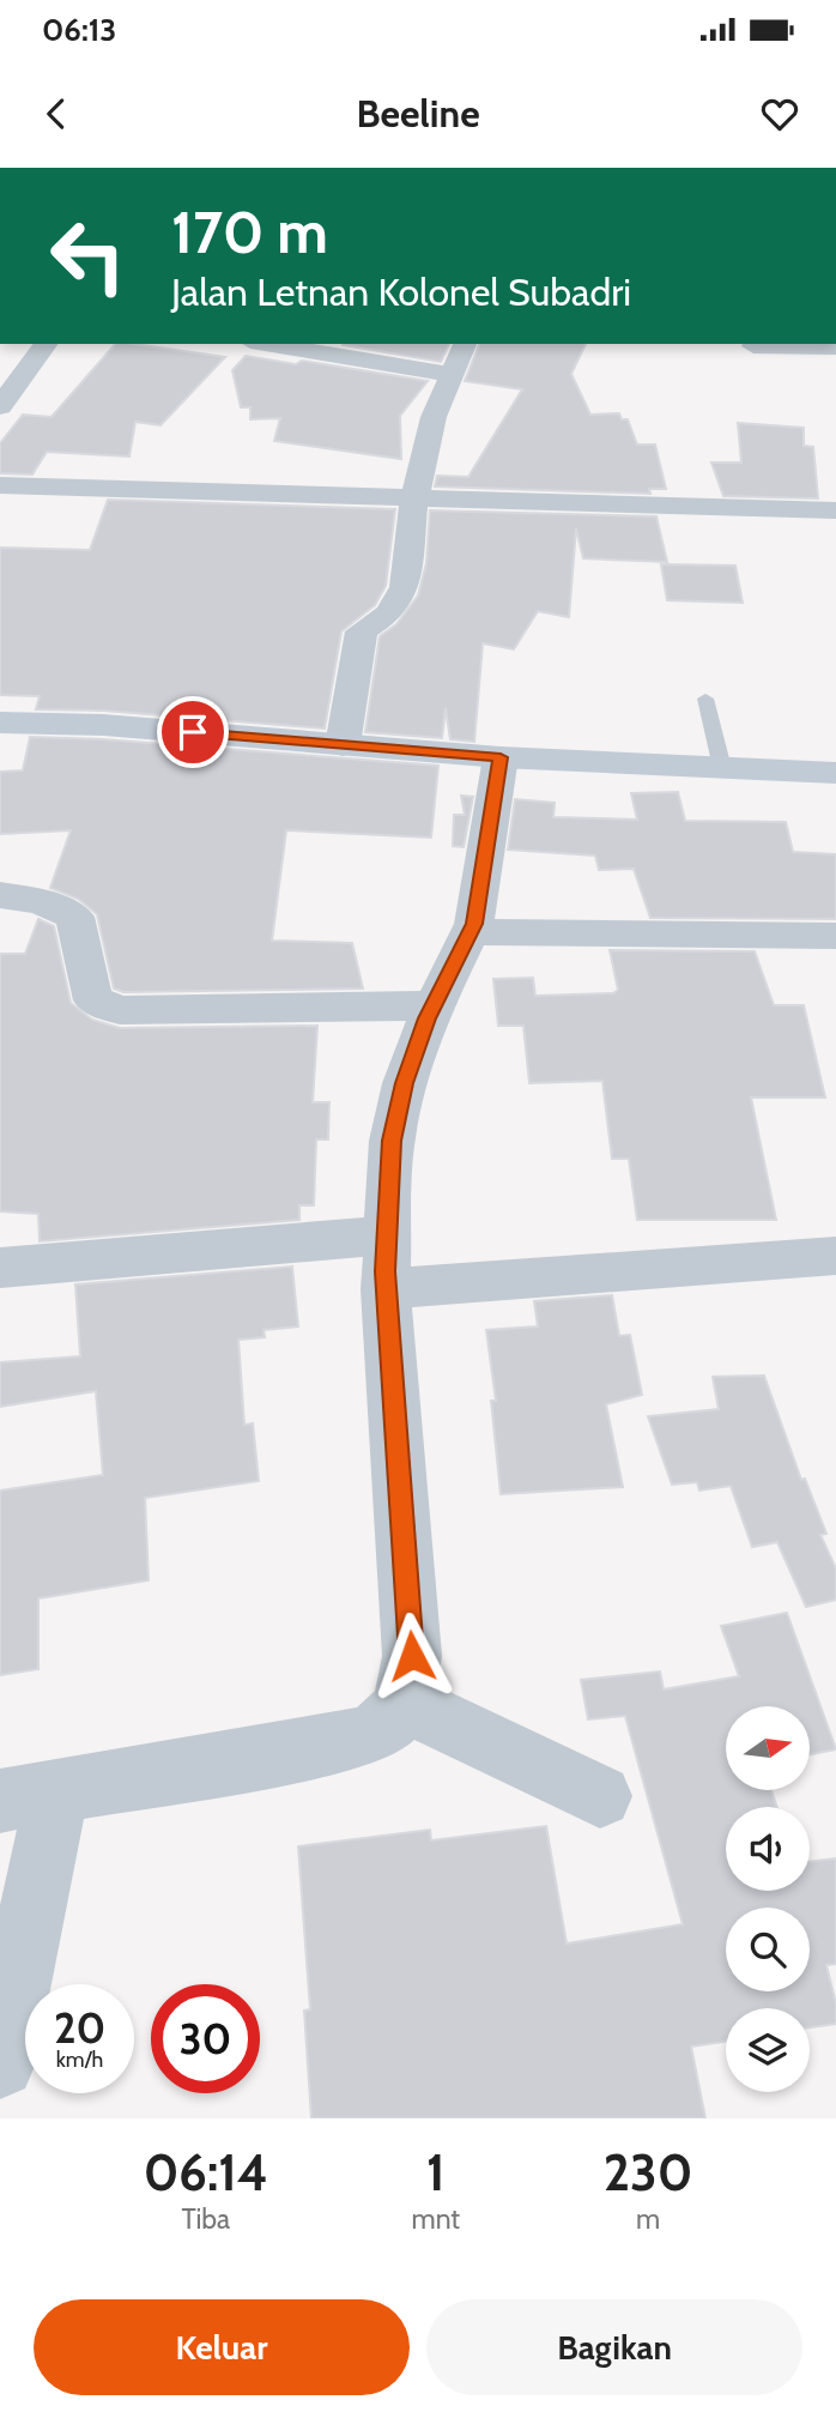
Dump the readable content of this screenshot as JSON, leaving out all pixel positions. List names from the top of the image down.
{
  "north": "right",
  "page": {
    "status": "06:13",
    "header": "Beeline",
    "turn": ["170 m", "Jalan Letnan Kolonel Subadri"],
    "speed": "20 km/h",
    "limit": "30",
    "eta": [
      "06:14",
      "Tiba",
      "1",
      "mnt",
      "230",
      "m"
    ],
    "buttons": ["Keluar", "Bagikan"]
  }
}
